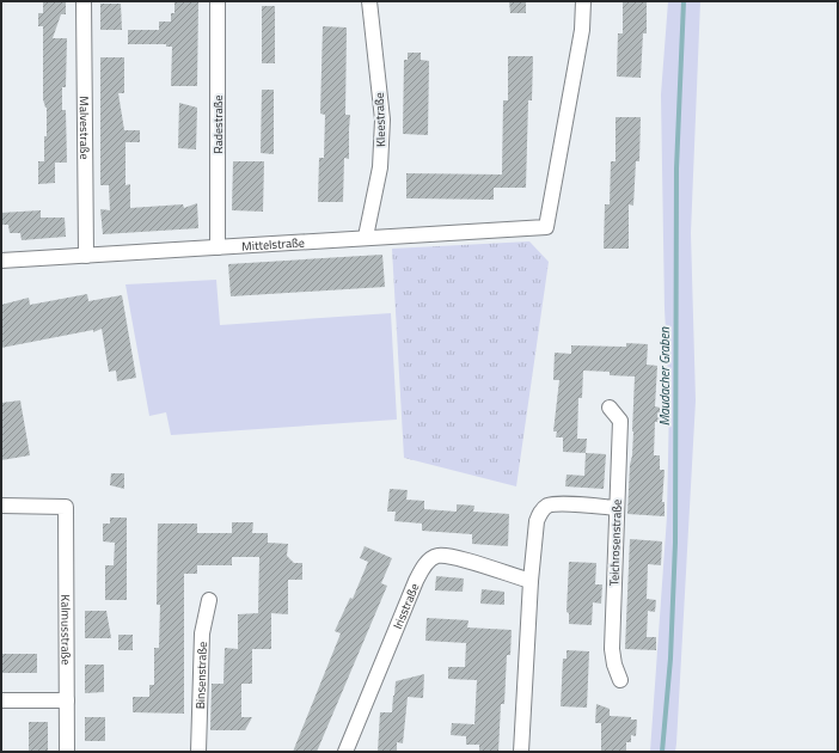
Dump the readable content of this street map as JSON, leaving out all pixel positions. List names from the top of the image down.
{
  "streets": {
    "street": [
      "Kleestraße",
      "Radestraße",
      "Malvestraße",
      "Mittelstraße",
      "Teichrosenstraße",
      "Irisstraße",
      "Kalmusstraße",
      "Binsenstraße"
    ]
  },
  "crossings": [
    ["Kleestraße", "Mittelstraße"],
    ["Radestraße", "Mittelstraße"],
    ["Malvestraße", "Mittelstraße"]
  ],
  "water": ["Maudacher Graben"]
}
